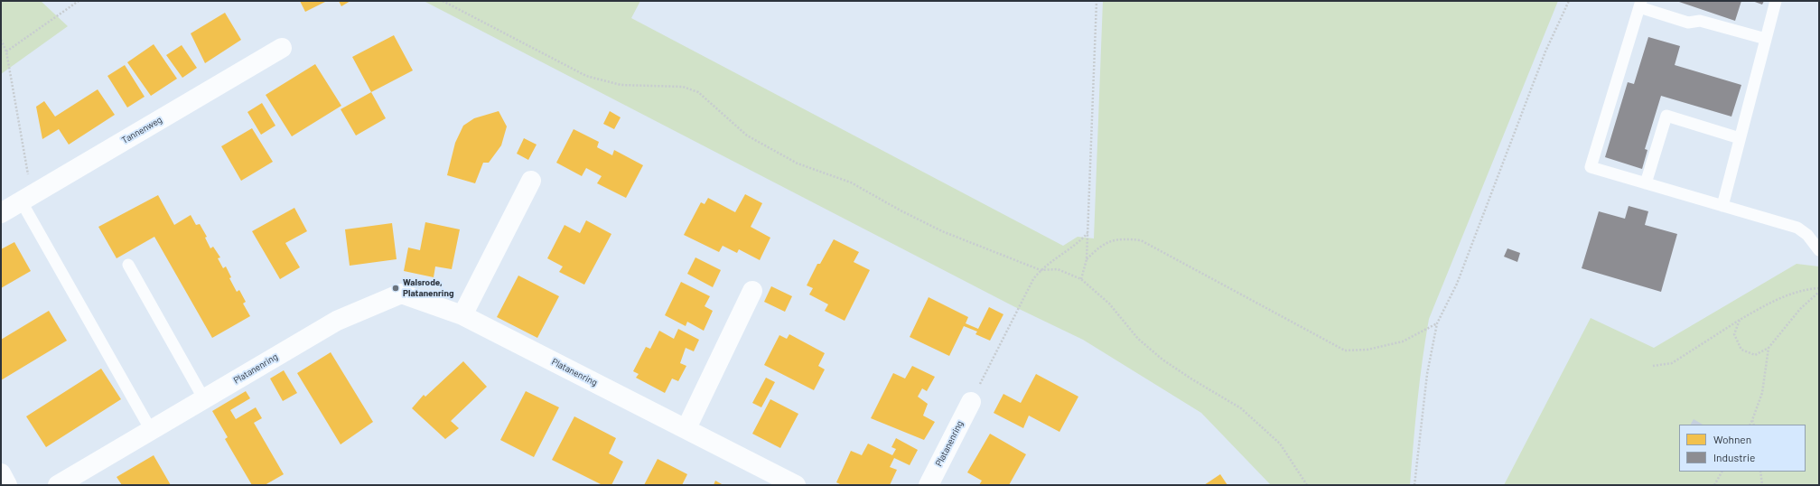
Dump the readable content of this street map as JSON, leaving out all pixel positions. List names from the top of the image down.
{
  "streets": {
    "street": ["Tannenweg", "Platanenring"]
  },
  "places": ["Walsrode, Platanenring"],
  "legend": ["Wohnen", "Industrie"]
}
